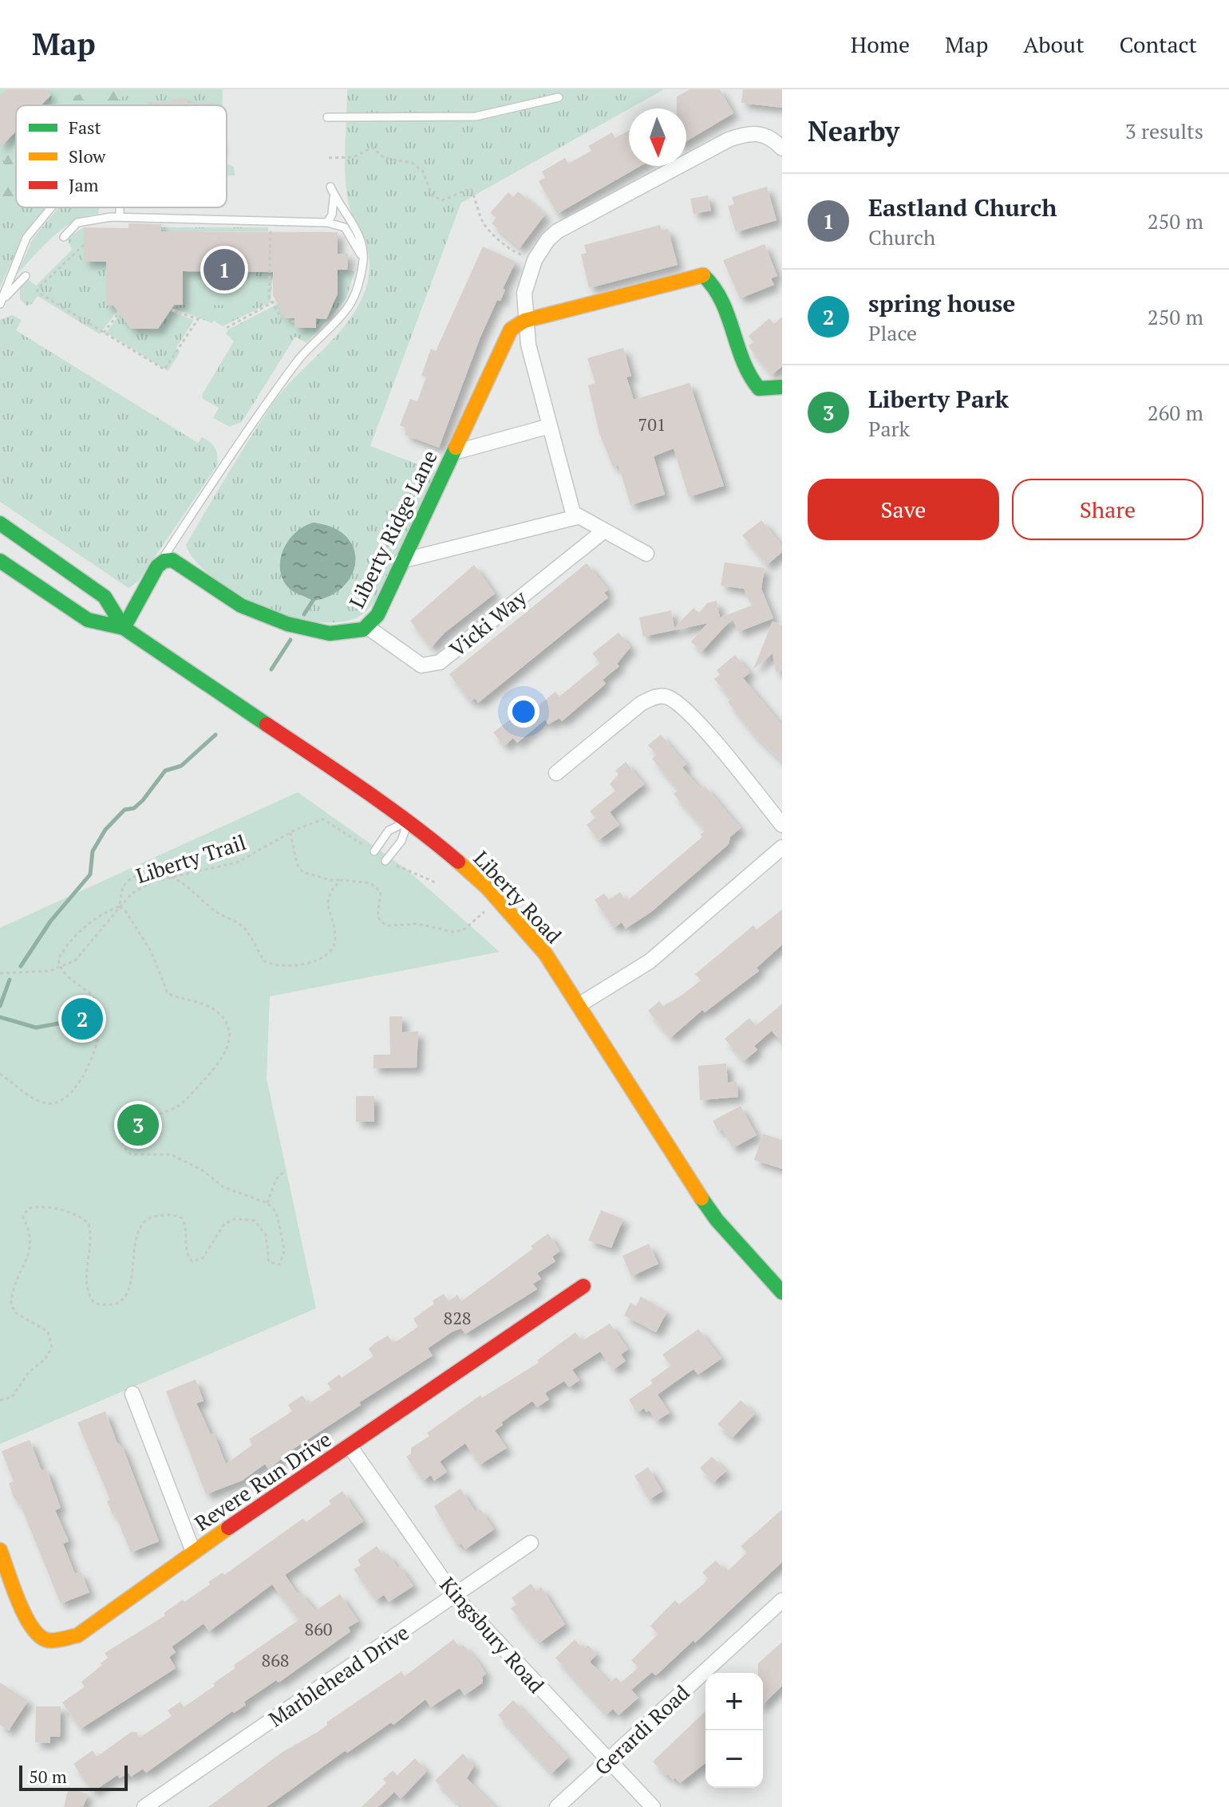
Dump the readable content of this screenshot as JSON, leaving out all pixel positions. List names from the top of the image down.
{
  "streets": {
    "street": [
      "Liberty Ridge Lane",
      "Vicki Way",
      "Liberty Road",
      "Revere Run Drive",
      "Kingsbury Road",
      "Marblehead Drive",
      "Gerardi Road"
    ],
    "path": ["Liberty Trail"]
  },
  "crossings": [
    ["Liberty Ridge Lane", "Vicki Way"],
    ["Revere Run Drive", "Kingsbury Road"],
    ["Kingsbury Road", "Marblehead Drive"],
    ["Kingsbury Road", "Gerardi Road"]
  ],
  "house_numbers": [
    "701",
    "828",
    "860",
    "868"
  ],
  "legend": ["Fast", "Slow", "Jam"],
  "scale_bar": "50 m",
  "north": "bottom",
  "page": {
    "header": "Map",
    "nav": [
      "Home",
      "Map",
      "About",
      "Contact"
    ],
    "heading": ["Nearby", "3 results"],
    "list": [
      {
        "mark": "1",
        "name": "Eastland Church",
        "note": "Church",
        "value": "250 m"
      },
      {
        "mark": "2",
        "name": "spring house",
        "note": "Place",
        "value": "250 m"
      },
      {
        "mark": "3",
        "name": "Liberty Park",
        "note": "Park",
        "value": "260 m"
      }
    ],
    "pins": ["1", "2", "3"],
    "buttons": ["Save", "Share"],
    "map_buttons": ["+", "−"],
    "scale": "50 m"
  }
}
